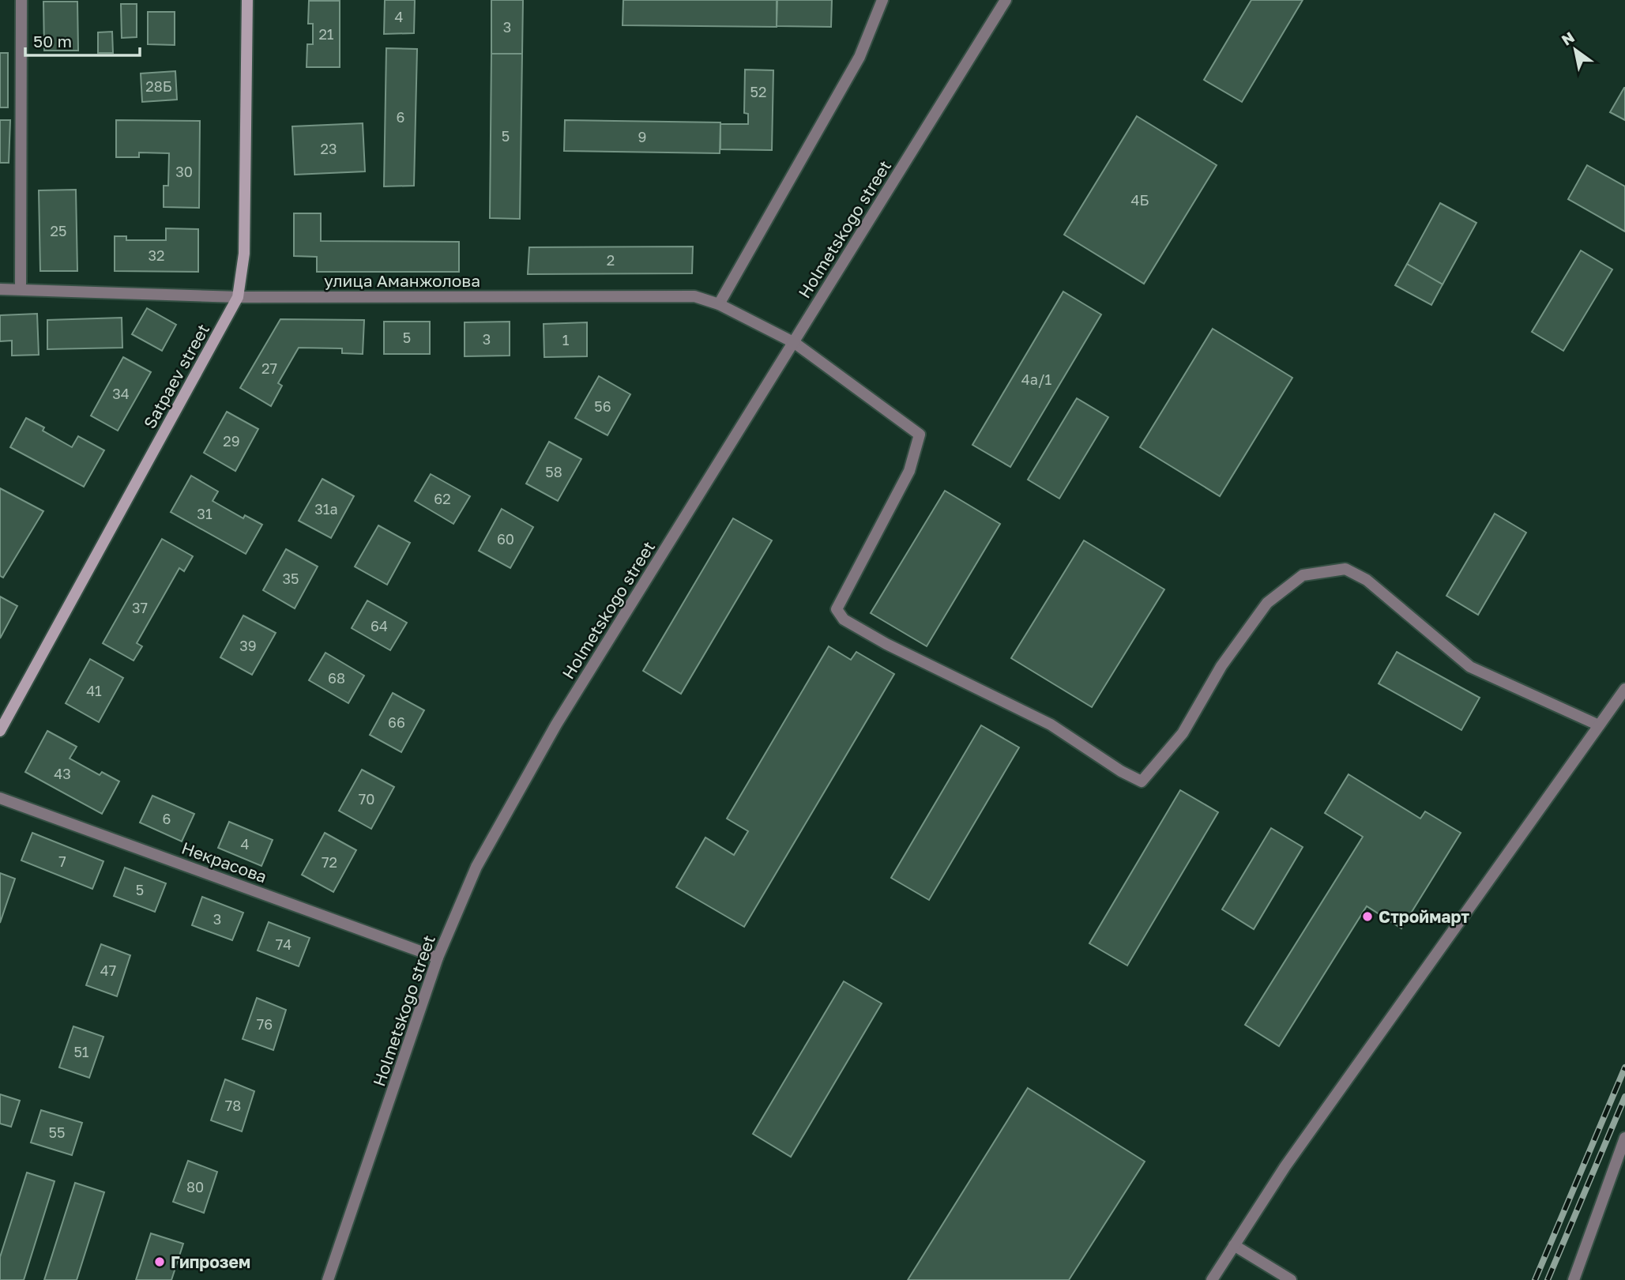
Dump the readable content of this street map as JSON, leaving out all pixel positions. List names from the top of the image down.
{
  "streets": {
    "main road": ["Satpaev street"],
    "street": ["Holmetskogo street", "улица Аманжолова", "Некрасова"]
  },
  "crossings": [
    ["Holmetskogo street", "улица Аманжолова"],
    ["Holmetskogo street", "Некрасова"],
    ["улица Аманжолова", "Satpaev street"]
  ],
  "places": ["Строймарт", "Гипрозем"],
  "house_numbers": [
    "4",
    "3",
    "21",
    "28Б",
    "52",
    "6",
    "5",
    "9",
    "23",
    "30",
    "4Б",
    "25",
    "32",
    "2",
    "5",
    "3",
    "1",
    "27",
    "4а/1",
    "34",
    "56",
    "29",
    "58",
    "62",
    "31а",
    "31",
    "60",
    "35",
    "37",
    "64",
    "39",
    "68",
    "41",
    "66",
    "43",
    "70",
    "6",
    "4",
    "7",
    "72",
    "5",
    "3",
    "74",
    "47",
    "76",
    "51",
    "78",
    "55",
    "80"
  ],
  "scale_bar": "50 m",
  "north": "top left"
}
